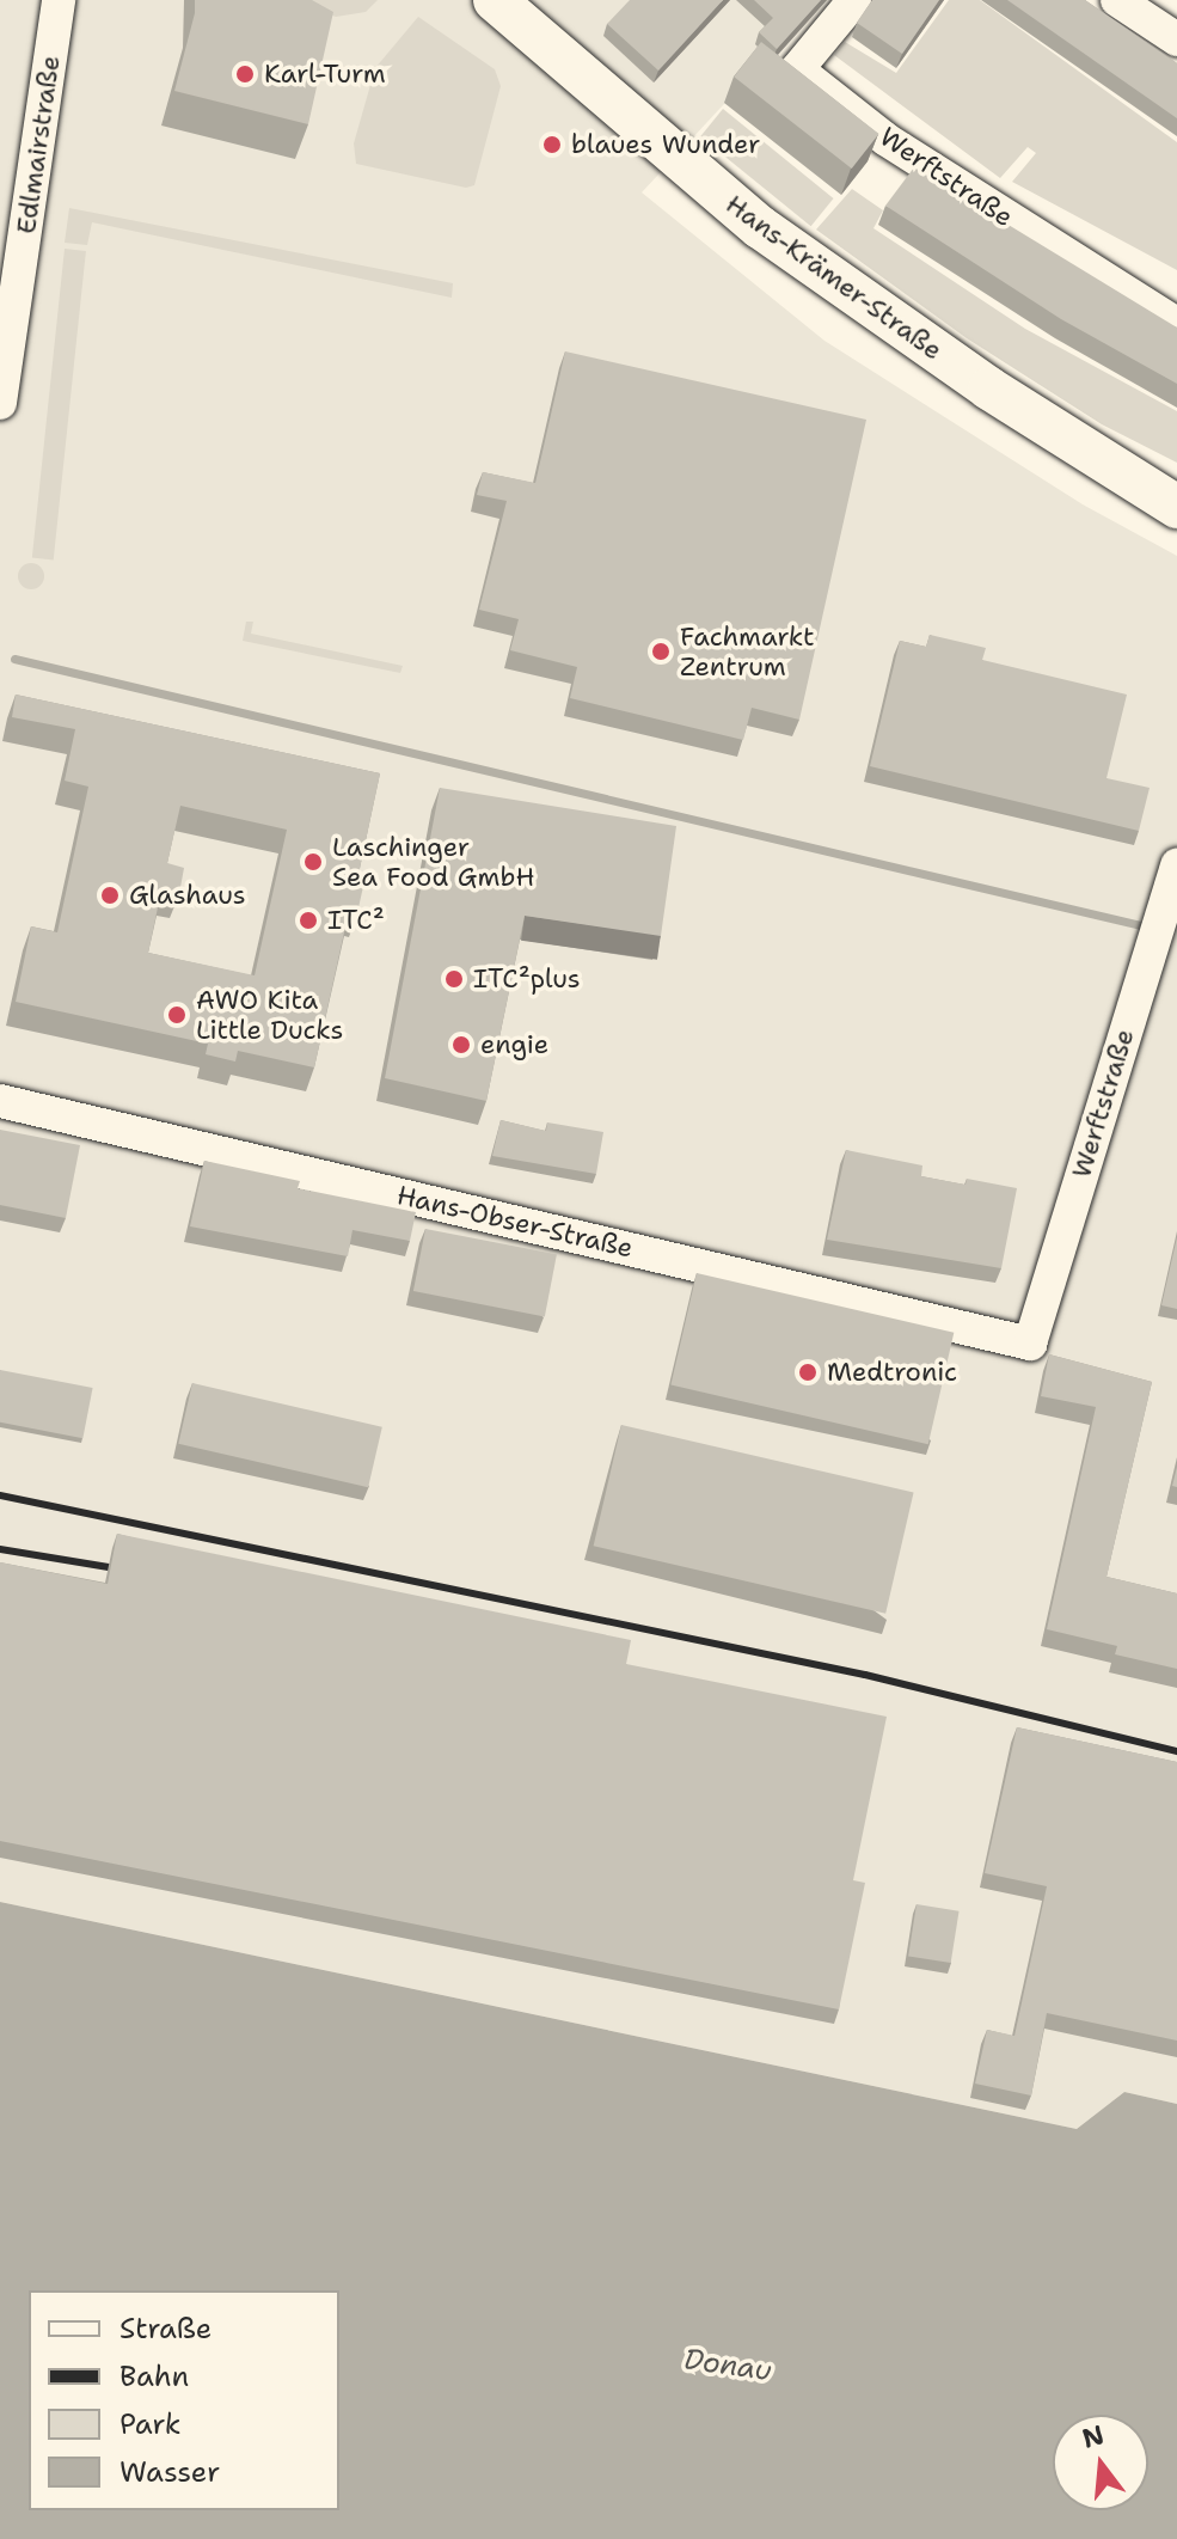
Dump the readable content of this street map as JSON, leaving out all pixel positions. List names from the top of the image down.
{
  "streets": {
    "main road": ["Hans-Krämer-Straße"],
    "street": ["Edlmairstraße", "Werftstraße", "Hans-Obser-Straße"]
  },
  "crossings": [
    ["Werftstraße", "Hans-Obser-Straße"]
  ],
  "water": ["Donau"],
  "places": [
    "Karl-Turm",
    "blaues Wunder",
    "Fachmarkt Zentrum",
    "Laschinger Sea Food GmbH",
    "Glashaus",
    "ITC²",
    "ITC²plus",
    "AWO Kita Little Ducks",
    "engie",
    "Medtronic"
  ],
  "legend": [
    "Straße",
    "Bahn",
    "Park",
    "Wasser"
  ],
  "north": "top"
}
